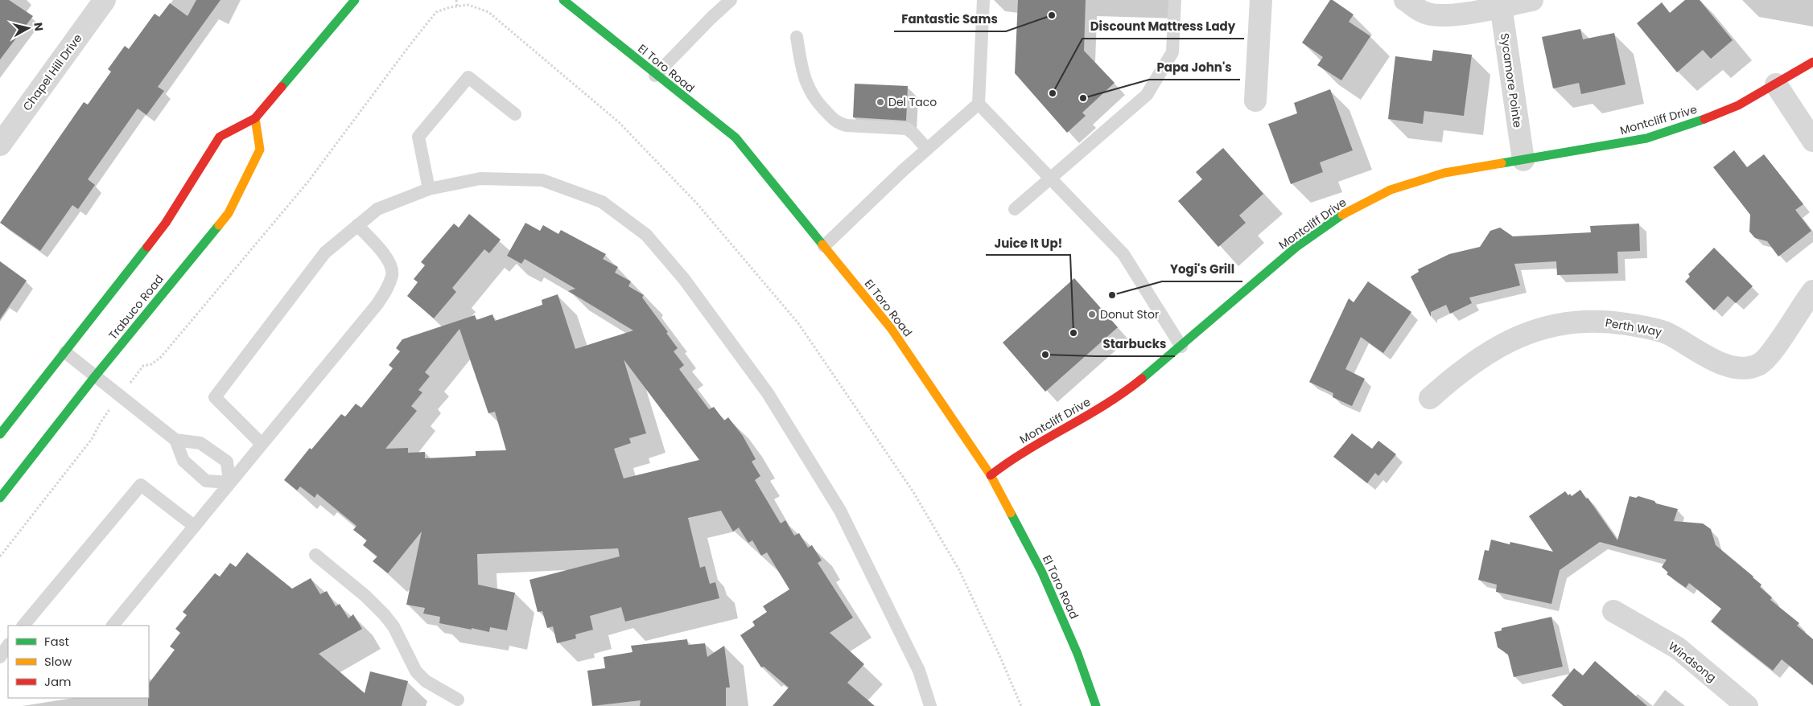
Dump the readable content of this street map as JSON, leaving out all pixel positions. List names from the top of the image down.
{
  "streets": {
    "main road": ["El Toro Road", "Montcliff Drive", "Trabuco Road"],
    "street": [
      "Chapel Hill Drive",
      "Sycamore Pointe",
      "Perth Way",
      "Windsong"
    ]
  },
  "crossings": [
    ["El Toro Road", "Montcliff Drive"],
    ["Sycamore Pointe", "Montcliff Drive"]
  ],
  "places": [
    "Fantastic Sams",
    "Discount Mattress Lady",
    "Papa John's",
    "Del Taco",
    "Yogi's Grill",
    "Donut Stor",
    "Juice It Up!",
    "Starbucks"
  ],
  "legend": ["Fast", "Slow", "Jam"],
  "north": "right"
}
